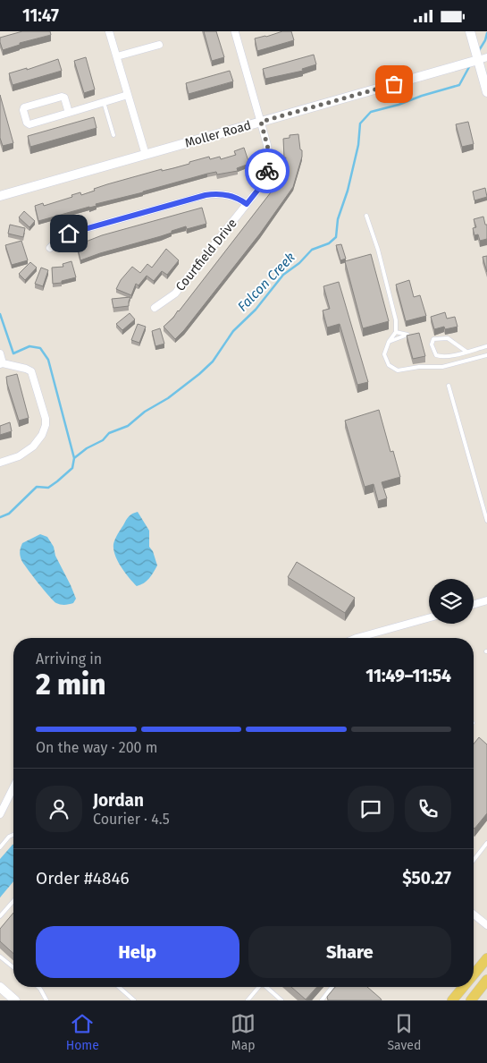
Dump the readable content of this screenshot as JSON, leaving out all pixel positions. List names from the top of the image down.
{
  "streets": {
    "street": ["Moller Road", "Courtfield Drive"]
  },
  "crossings": [
    ["Moller Road", "Courtfield Drive"]
  ],
  "water": ["Falcon Creek"],
  "page": {
    "status": "11:47",
    "heading": ["2 min", "Arriving in", "11:49–11:54"],
    "panel": [
      "Jordan",
      "Courier · 4.5",
      "Order #4846",
      "$50.27"
    ],
    "bar": "On the way · 200 m",
    "buttons": ["Help", "Share"],
    "tabs": ["Home", "Map", "Saved"]
  }
}
